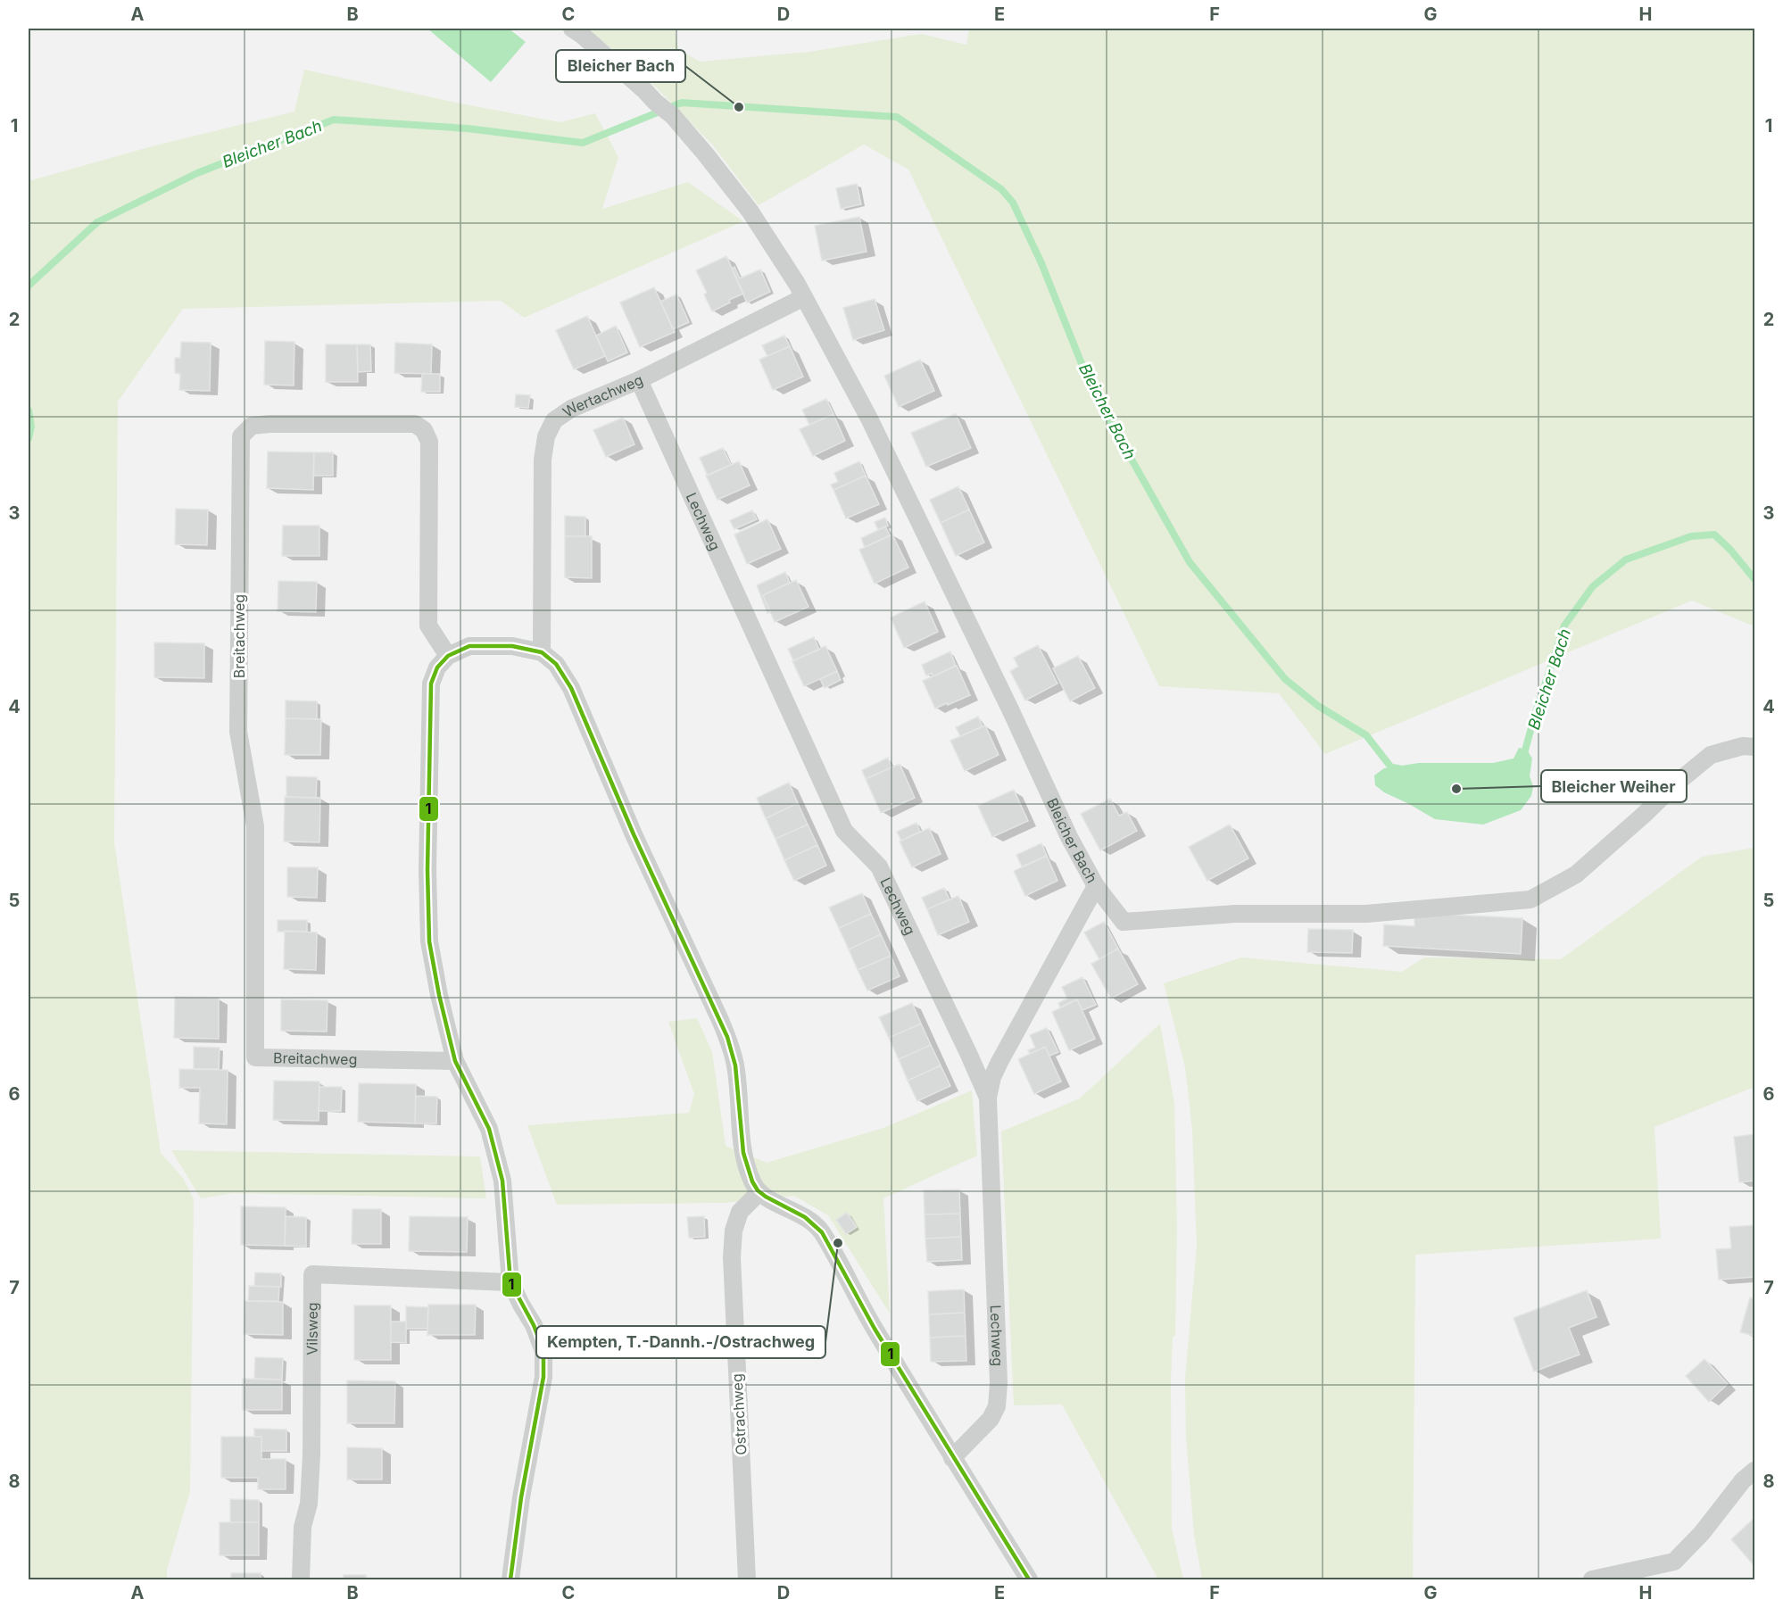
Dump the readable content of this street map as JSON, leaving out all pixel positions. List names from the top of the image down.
{
  "streets": {
    "street": [
      "Wertachweg",
      "Lechweg",
      "Breitachweg",
      "Bleicher Bach",
      "Vilsweg",
      "Ostrachweg"
    ]
  },
  "crossings": [
    ["Wertachweg", "Lechweg"],
    ["Wertachweg", "Bleicher Bach"],
    ["Lechweg", "Bleicher Bach"]
  ],
  "water": ["Bleicher Bach"],
  "places": ["Bleicher Bach", "Bleicher Weiher", "Kempten, T.-Dannh.-/Ostrachweg"],
  "lines": ["transit line 1"],
  "grid": {
    "columns": [
      "A",
      "B",
      "C",
      "D",
      "E",
      "F",
      "G",
      "H"
    ],
    "rows": [
      "1",
      "2",
      "3",
      "4",
      "5",
      "6",
      "7",
      "8"
    ]
  }
}
